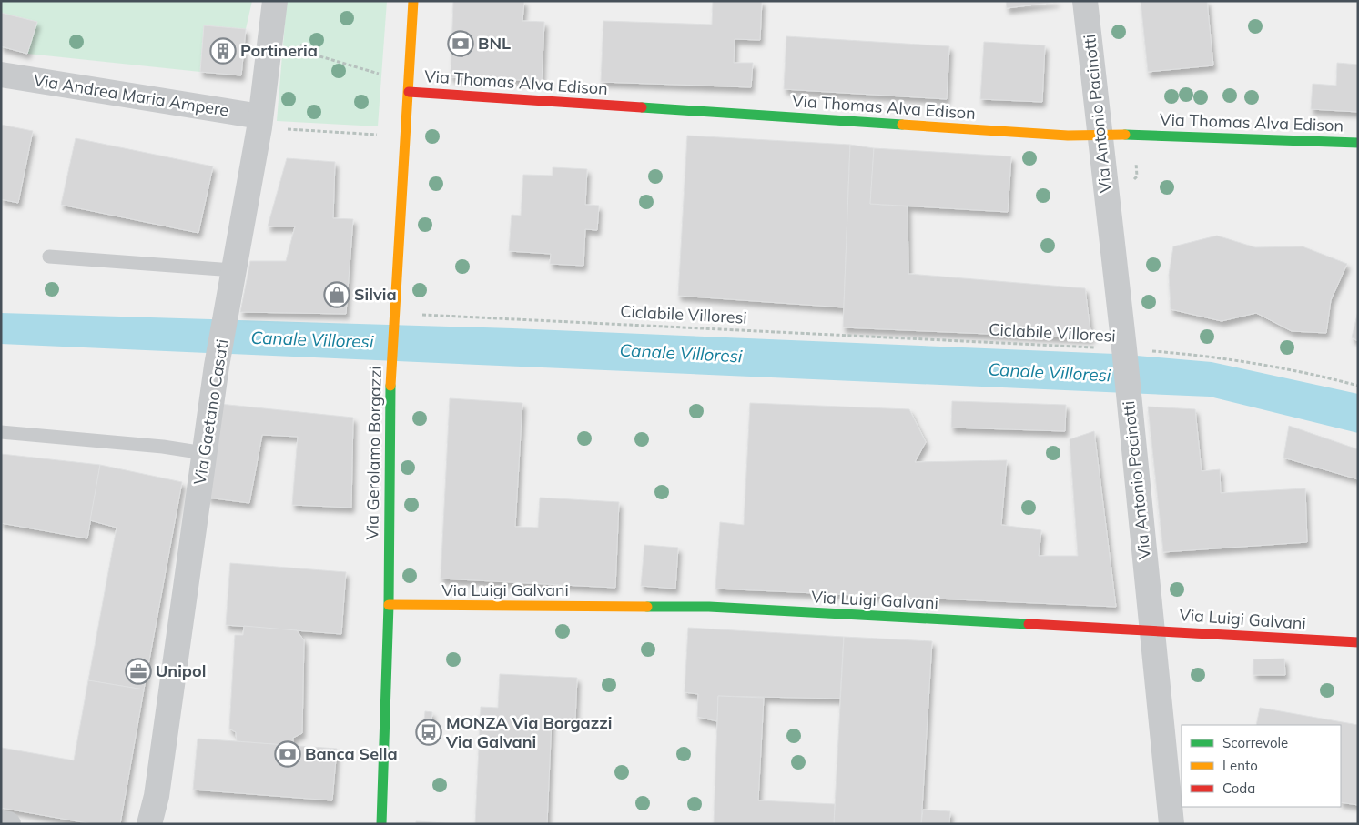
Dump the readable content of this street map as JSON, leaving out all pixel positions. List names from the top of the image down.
{
  "streets": {
    "street": [
      "Via Thomas Alva Edison",
      "Via Andrea Maria Ampere",
      "Via Antonio Pacinotti",
      "Via Gaetano Casati",
      "Via Gerolamo Borgazzi",
      "Via Luigi Galvani"
    ],
    "path": ["Ciclabile Villoresi"]
  },
  "crossings": [
    ["Via Thomas Alva Edison", "Via Antonio Pacinotti"],
    ["Via Thomas Alva Edison", "Via Gerolamo Borgazzi"],
    ["Via Andrea Maria Ampere", "Via Gaetano Casati"],
    ["Via Antonio Pacinotti", "Ciclabile Villoresi"],
    ["Via Antonio Pacinotti", "Via Luigi Galvani"],
    ["Ciclabile Villoresi", "Via Gerolamo Borgazzi"],
    ["Via Gerolamo Borgazzi", "Via Luigi Galvani"]
  ],
  "water": ["Canale Villoresi"],
  "places": {
    "bank": ["BNL", "Banca Sella"],
    "building": ["Portineria"],
    "shop": ["Silvia"],
    "office": ["Unipol"],
    "bus stop": ["MONZA Via Borgazzi Via Galvani"]
  },
  "legend": ["Scorrevole", "Lento", "Coda"]
}
